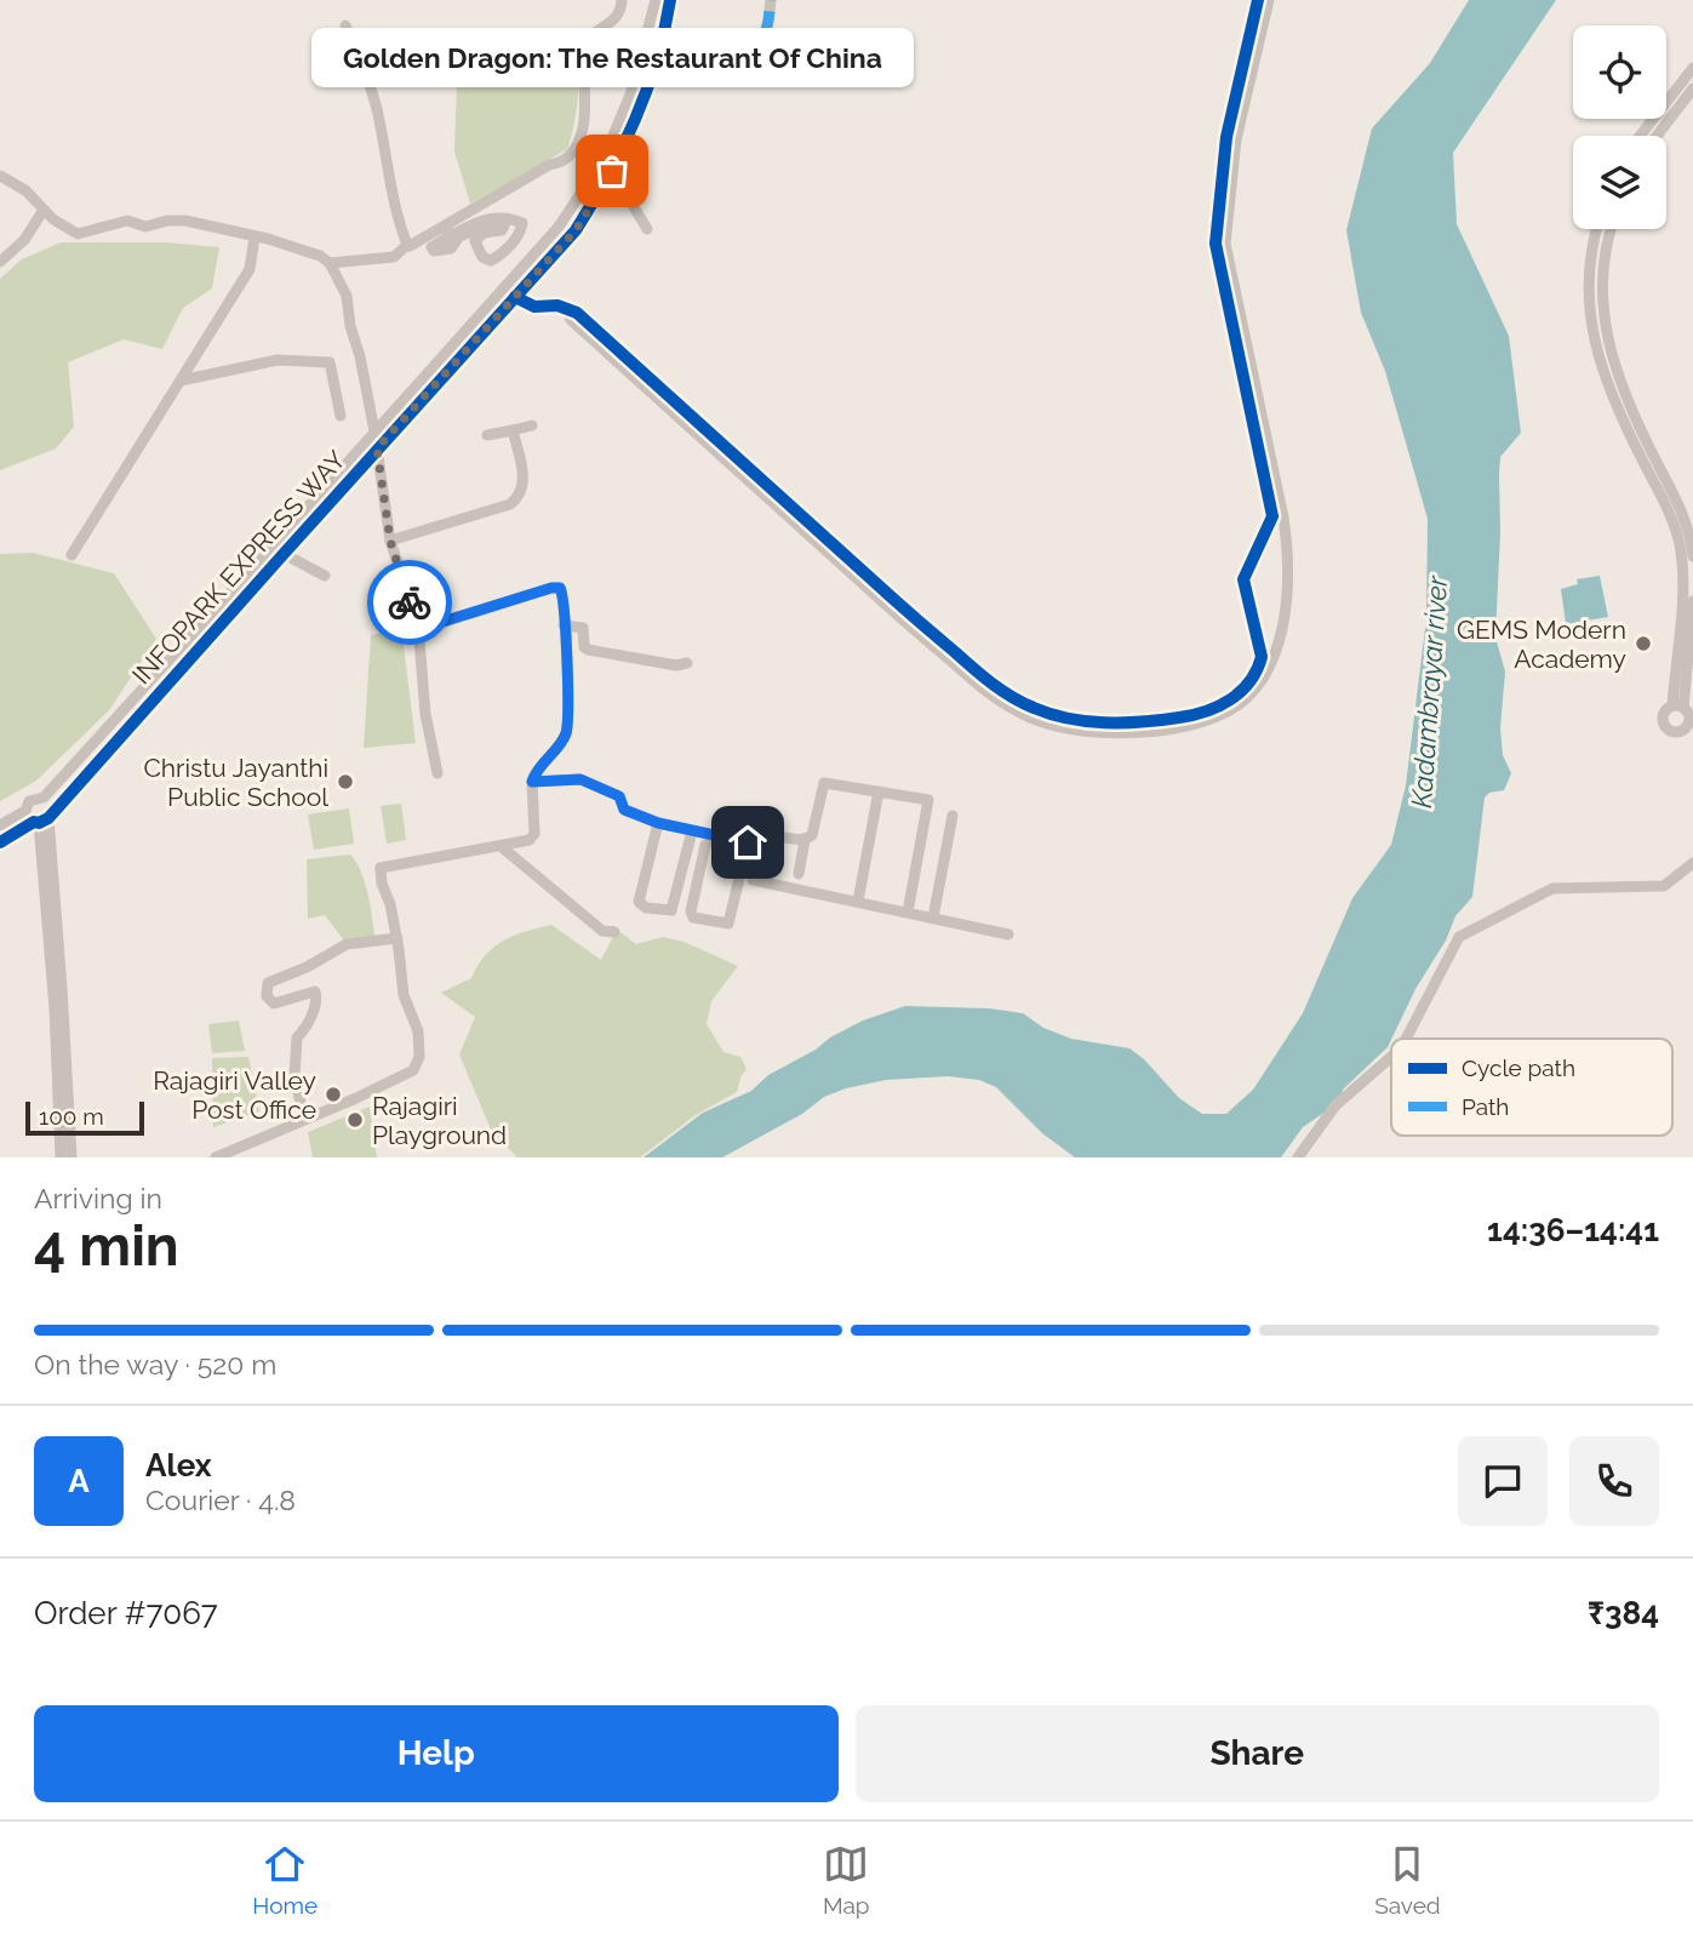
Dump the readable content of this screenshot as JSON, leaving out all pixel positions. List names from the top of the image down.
{
  "streets": {
    "street": ["INFOPARK EXPRESS WAY"]
  },
  "water": ["Kadambrayar river"],
  "places": [
    "Golden Dragon: The Restaurant Of China",
    "GEMS Modern Academy",
    "Christu Jayanthi Public School",
    "Rajagiri Valley Post Office",
    "Rajagiri Playground"
  ],
  "legend": ["Cycle path", "Path"],
  "scale_bar": "100 m",
  "page": {
    "bubble": "Golden Dragon: The Restaurant Of China",
    "scale": "100 m",
    "heading": ["4 min", "Arriving in", "14:36–14:41"],
    "panel": [
      "Alex",
      "Courier · 4.8",
      "Order #7067",
      "₹384"
    ],
    "bar": "On the way · 520 m",
    "round": "A",
    "buttons": ["Help", "Share"],
    "tabs": ["Home", "Map", "Saved"]
  }
}
